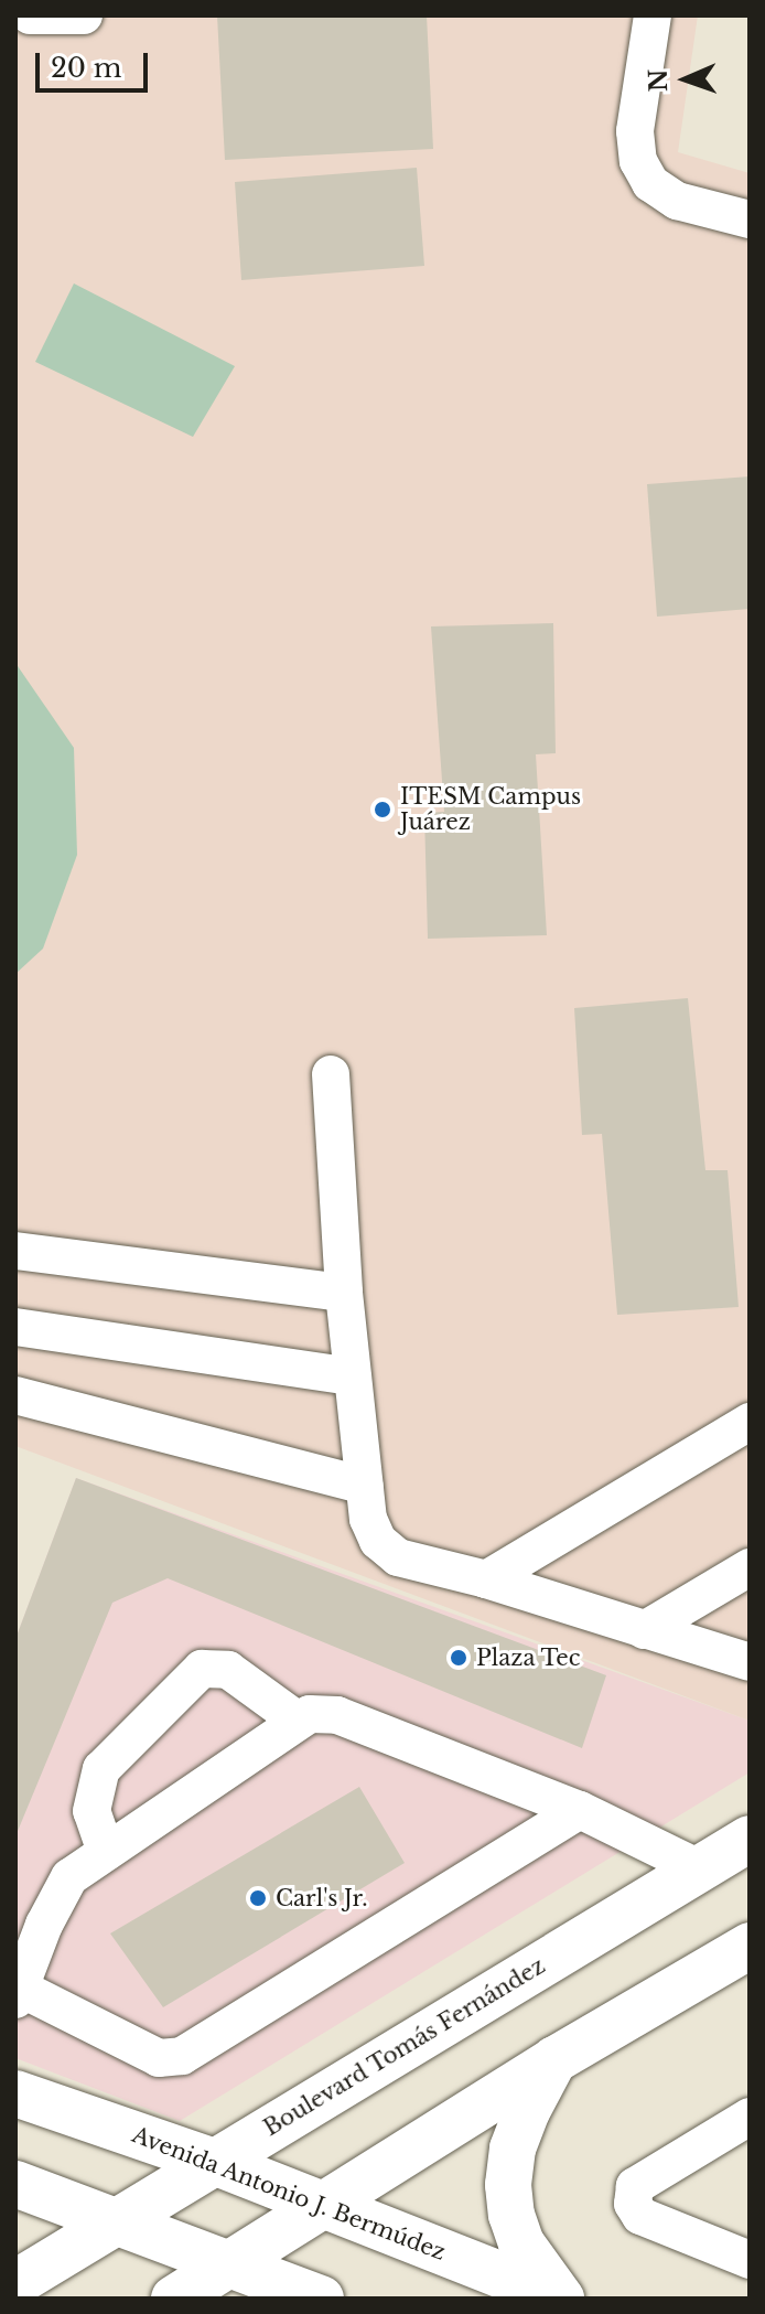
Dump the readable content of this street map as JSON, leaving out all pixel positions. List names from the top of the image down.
{
  "streets": {
    "main road": ["Boulevard Tomás Fernández", "Avenida Antonio J. Bermúdez"]
  },
  "crossings": [
    ["Boulevard Tomás Fernández", "Avenida Antonio J. Bermúdez"]
  ],
  "places": ["ITESM Campus Juárez", "Plaza Tec", "Carl's Jr."],
  "scale_bar": "20 m",
  "north": "left"
}
